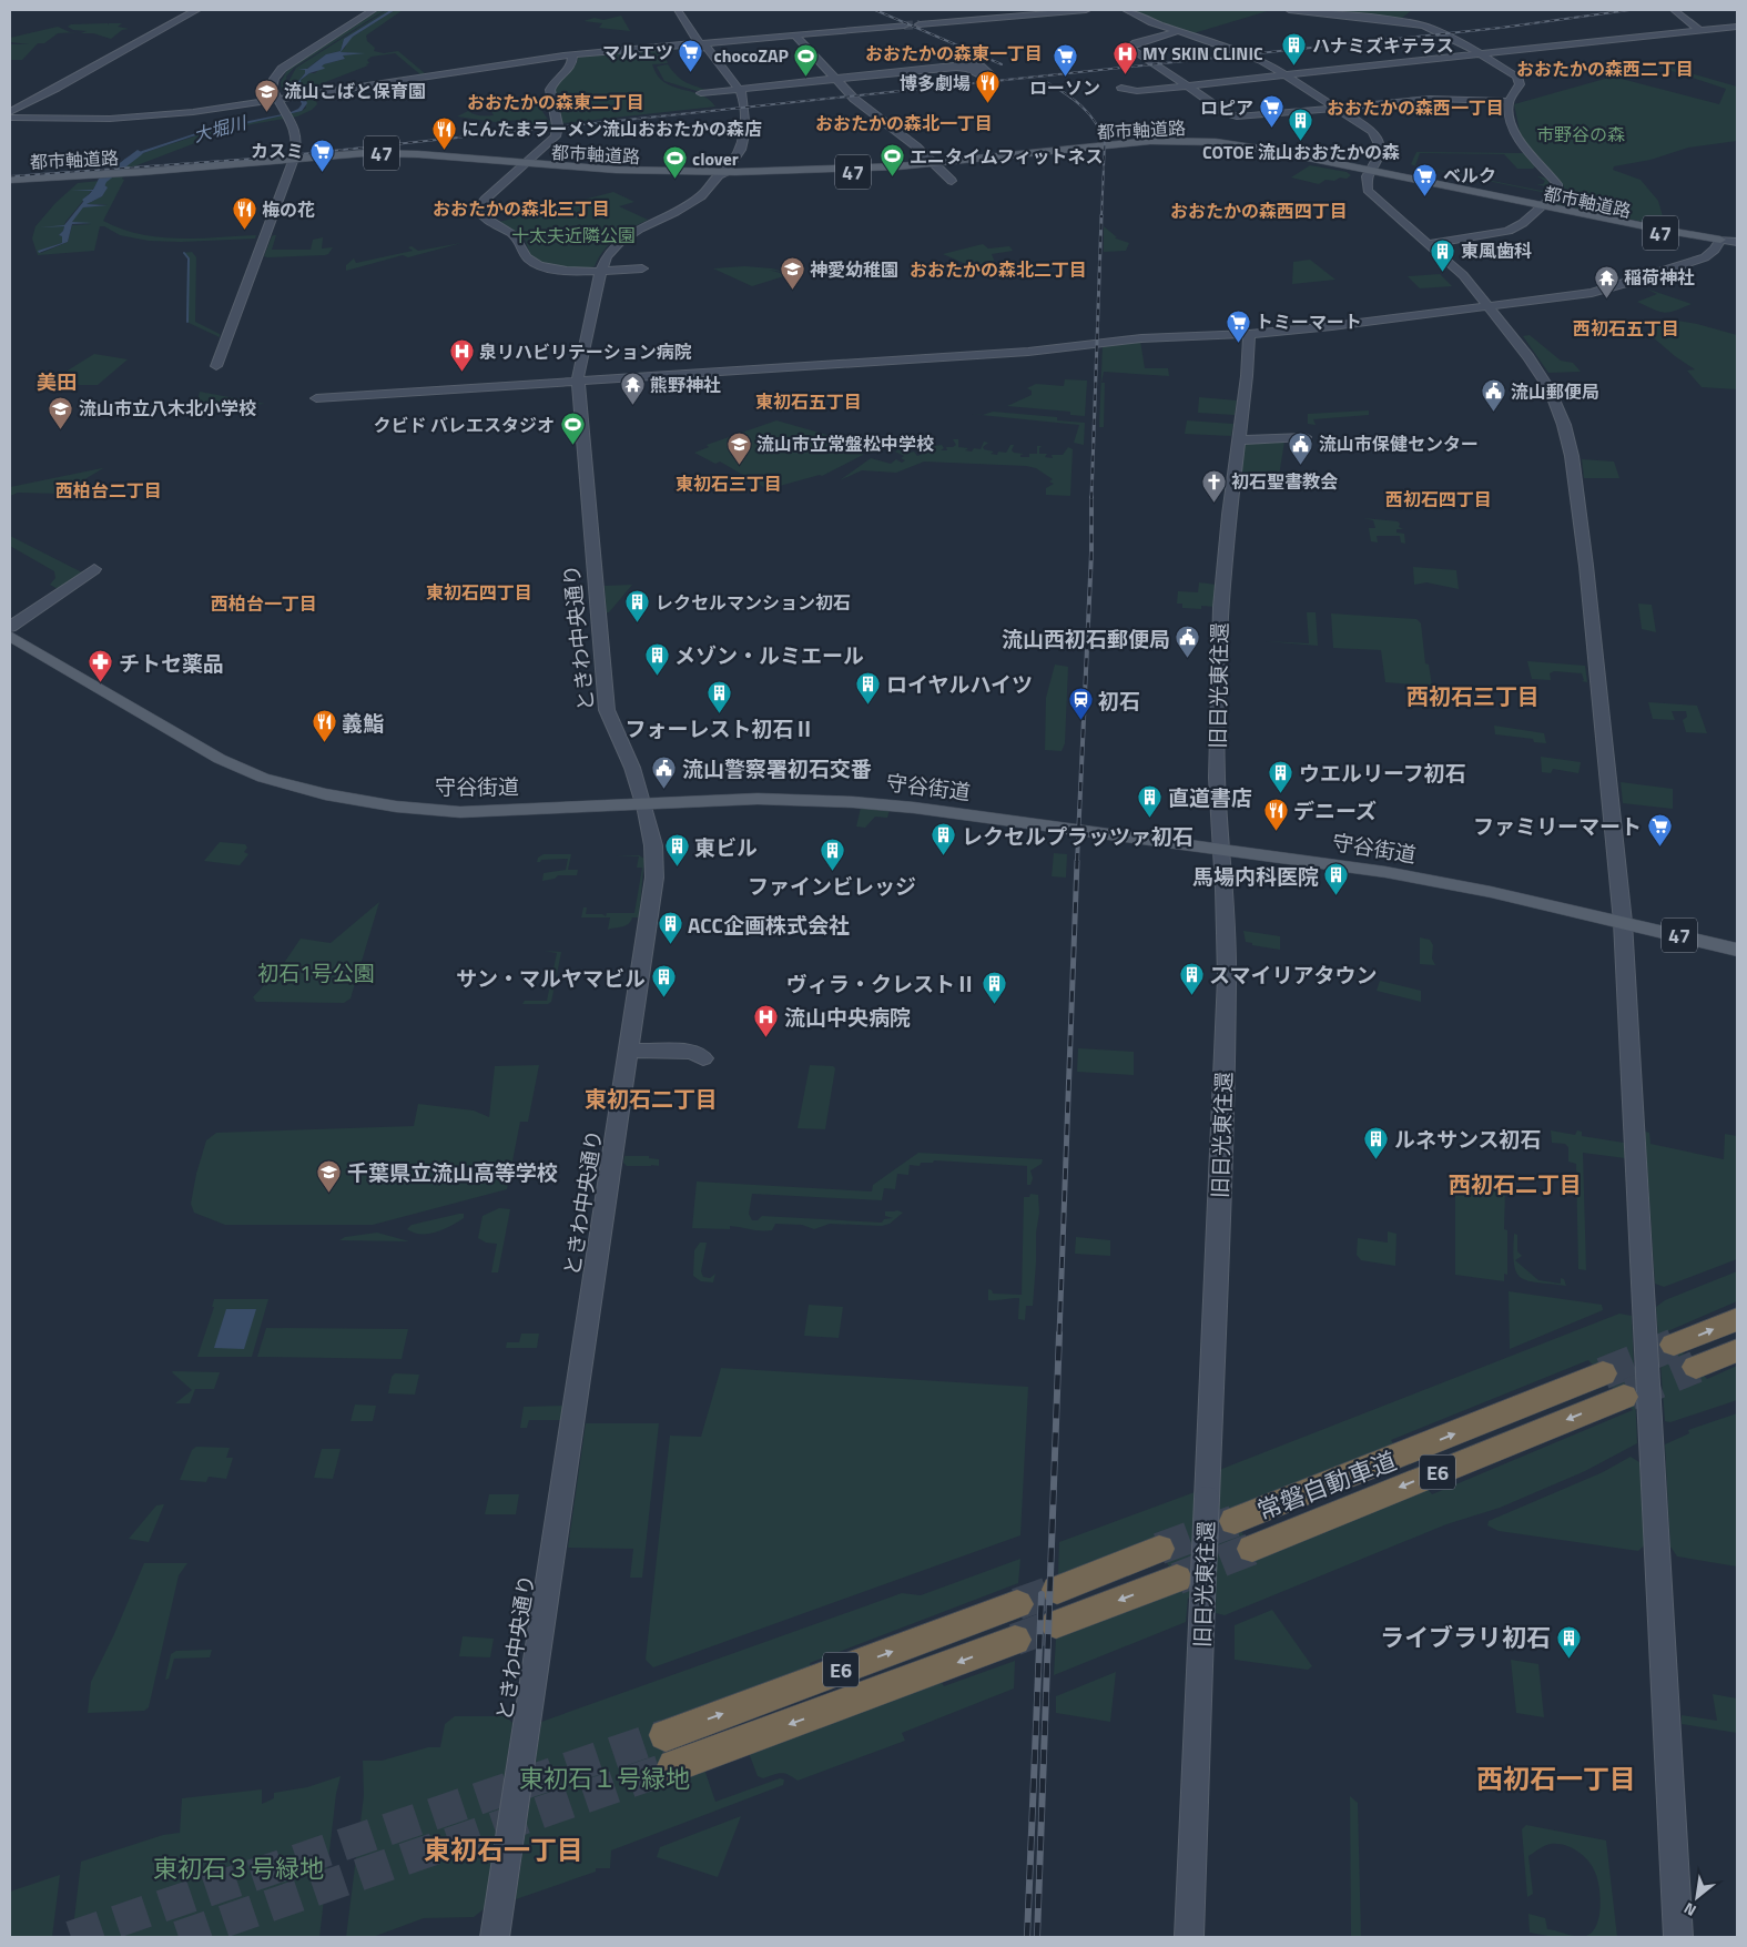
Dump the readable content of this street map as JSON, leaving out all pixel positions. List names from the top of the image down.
{
  "streets": {
    "highway": ["E6", "常磐自動車道"],
    "main road": ["都市軸道路", "47", "守谷街道"],
    "street": ["ときわ中央通り", "旧日光東往還"]
  },
  "crossings": [
    ["都市軸道路", "ときわ中央通り"],
    ["ときわ中央通り", "守谷街道"],
    ["旧日光東往還", "守谷街道"]
  ],
  "districts": [
    "おおたかの森東一丁目",
    "おおたかの森西二丁目",
    "おおたかの森東二丁目",
    "おおたかの森西一丁目",
    "おおたかの森北一丁目",
    "おおたかの森北三丁目",
    "おおたかの森西四丁目",
    "おおたかの森北二丁目",
    "西初石五丁目",
    "美田",
    "東初石五丁目",
    "東初石三丁目",
    "西柏台二丁目",
    "西初石四丁目",
    "東初石四丁目",
    "西柏台一丁目",
    "西初石三丁目",
    "東初石二丁目",
    "西初石二丁目",
    "西初石一丁目",
    "東初石一丁目"
  ],
  "water": ["大堀川"],
  "parks": [
    "市野谷の森",
    "十太夫近隣公園",
    "初石1号公園",
    "東初石１号緑地",
    "東初石３号緑地"
  ],
  "places": {
    "building": [
      "ハナミズキテラス",
      "COTOE 流山おおたかの森",
      "東風歯科",
      "レクセルマンション初石",
      "メゾン・ルミエール",
      "ロイヤルハイツ",
      "フォーレスト初石Ⅱ",
      "ウエルリーフ初石",
      "直道書店",
      "レクセルプラッツァ初石",
      "東ビル",
      "ファインビレッジ",
      "馬場内科医院",
      "ACC企画株式会社",
      "スマイリアタウン",
      "サン・マルヤマビル",
      "ヴィラ・クレストⅡ",
      "ルネサンス初石",
      "ライブラリ初石"
    ],
    "supermarket": [
      "マルエツ",
      "ローソン",
      "ロピア",
      "カスミ",
      "ベルク",
      "トミーマート",
      "ファミリーマート"
    ],
    "hospital": ["MY SKIN CLINIC", "泉リハビリテーション病院", "流山中央病院"],
    "sports": [
      "chocoZAP",
      "エニタイムフィットネス",
      "clover",
      "クビド バレエスタジオ"
    ],
    "restaurant": [
      "博多劇場",
      "にんたまラーメン流山おおたかの森店",
      "梅の花",
      "義鮨",
      "デニーズ"
    ],
    "school or university": [
      "流山こばと保育園",
      "神愛幼稚園",
      "流山市立八木北小学校",
      "流山市立常盤松中学校",
      "千葉県立流山高等学校"
    ],
    "temple": ["稲荷神社", "熊野神社"],
    "public building": [
      "流山郵便局",
      "流山市保健センター",
      "流山西初石郵便局",
      "流山警察署初石交番"
    ],
    "church": ["初石聖書教会"],
    "pharmacy": ["チトセ薬品"],
    "station": ["初石"]
  },
  "north": "bottom left"
}
